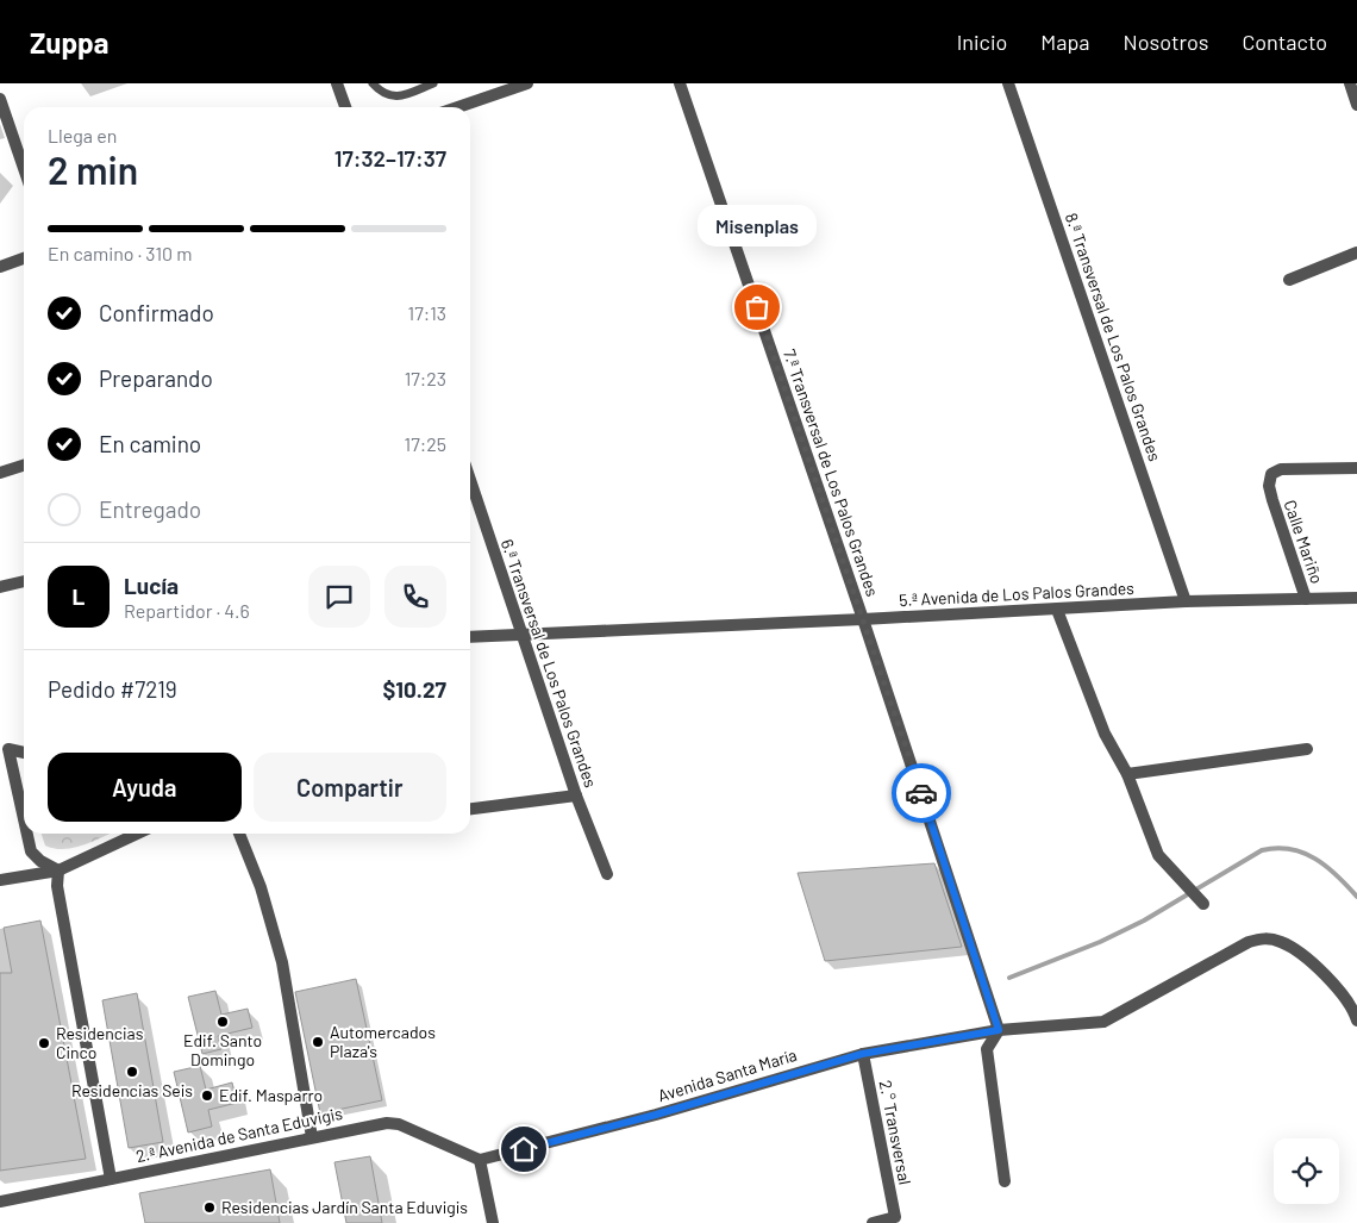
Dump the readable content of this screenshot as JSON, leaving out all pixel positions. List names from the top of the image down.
{
  "streets": {
    "street": [
      "8.ª Transversal de Los Palos Grandes",
      "7.ª Transversal de Los Palos Grandes",
      "Calle Mariño",
      "5.ª Avenida de Los Palos Grandes",
      "6.ª Transversal de Los Palos Grandes",
      "Avenida Santa María",
      "2.° Transversal",
      "2.ª Avenida de Santa Eduvigis"
    ]
  },
  "crossings": [
    ["8.ª Transversal de Los Palos Grandes", "5.ª Avenida de Los Palos Grandes"],
    ["7.ª Transversal de Los Palos Grandes", "5.ª Avenida de Los Palos Grandes"],
    ["7.ª Transversal de Los Palos Grandes", "Avenida Santa María"],
    ["Calle Mariño", "5.ª Avenida de Los Palos Grandes"],
    ["5.ª Avenida de Los Palos Grandes", "6.ª Transversal de Los Palos Grandes"],
    ["Avenida Santa María", "2.° Transversal"],
    ["Avenida Santa María", "2.ª Avenida de Santa Eduvigis"]
  ],
  "places": [
    "Misenplas",
    "Edif. Santo Domingo",
    "Automercados Plaza's",
    "Residencias Cinco",
    "Residencias Seis",
    "Edif. Masparro",
    "Residencias Jardín Santa Eduvigis"
  ],
  "page": {
    "header": "Zuppa",
    "nav": [
      "Inicio",
      "Mapa",
      "Nosotros",
      "Contacto"
    ],
    "heading": ["2 min", "Llega en", "17:32–17:37"],
    "panel": [
      "Lucía",
      "Repartidor · 4.6",
      "Pedido #7219",
      "$10.27"
    ],
    "bubble": "Misenplas",
    "bar": "En camino · 310 m",
    "list": [
      ["Confirmado", "17:13"],
      ["Preparando", "17:23"],
      ["En camino", "17:25"],
      "Entregado"
    ],
    "round": "L",
    "buttons": ["Ayuda", "Compartir"]
  }
}
